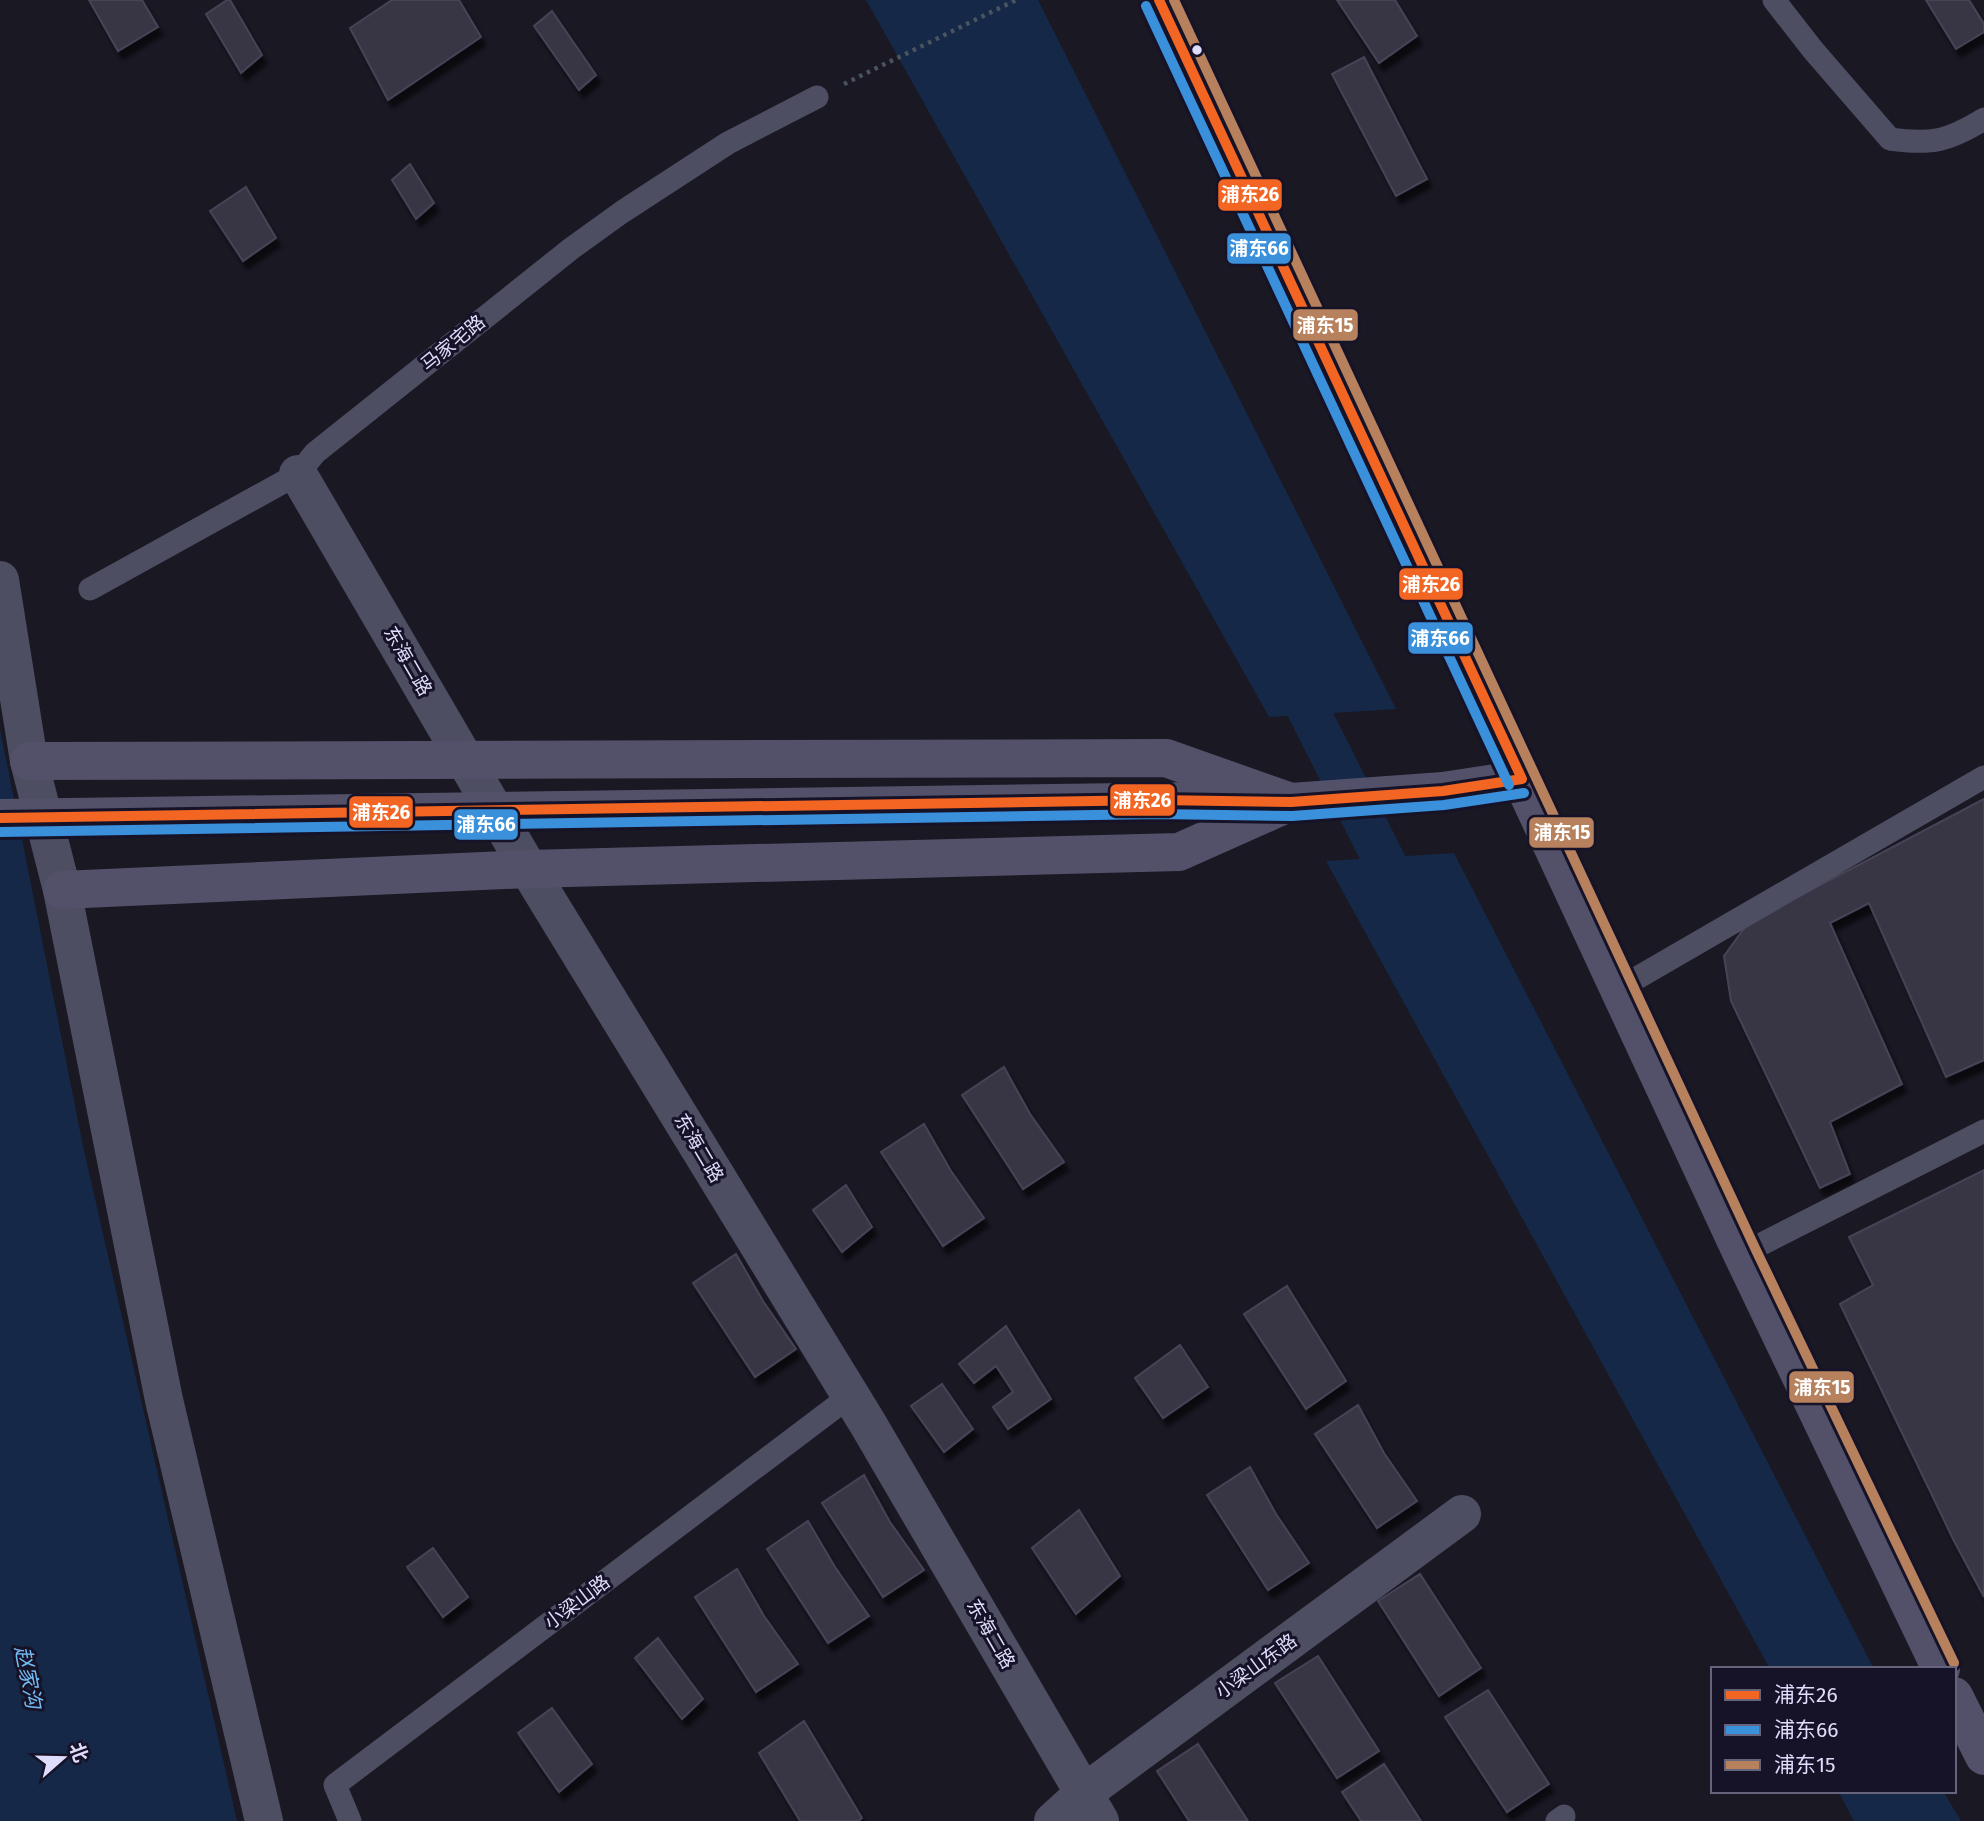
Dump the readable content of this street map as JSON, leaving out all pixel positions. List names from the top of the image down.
{
  "streets": {
    "street": ["东海二路", "小梁山东路"],
    "lane": ["马家宅路", "小梁山路"]
  },
  "crossings": [
    ["马家宅路", "东海二路"],
    ["东海二路", "小梁山路"],
    ["东海二路", "小梁山东路"]
  ],
  "water": ["赵家沟"],
  "lines": ["transit line 浦东26", "transit line 浦东15", "transit line 浦东66"],
  "legend": ["浦东26", "浦东66", "浦东15"],
  "north": "right"
}
